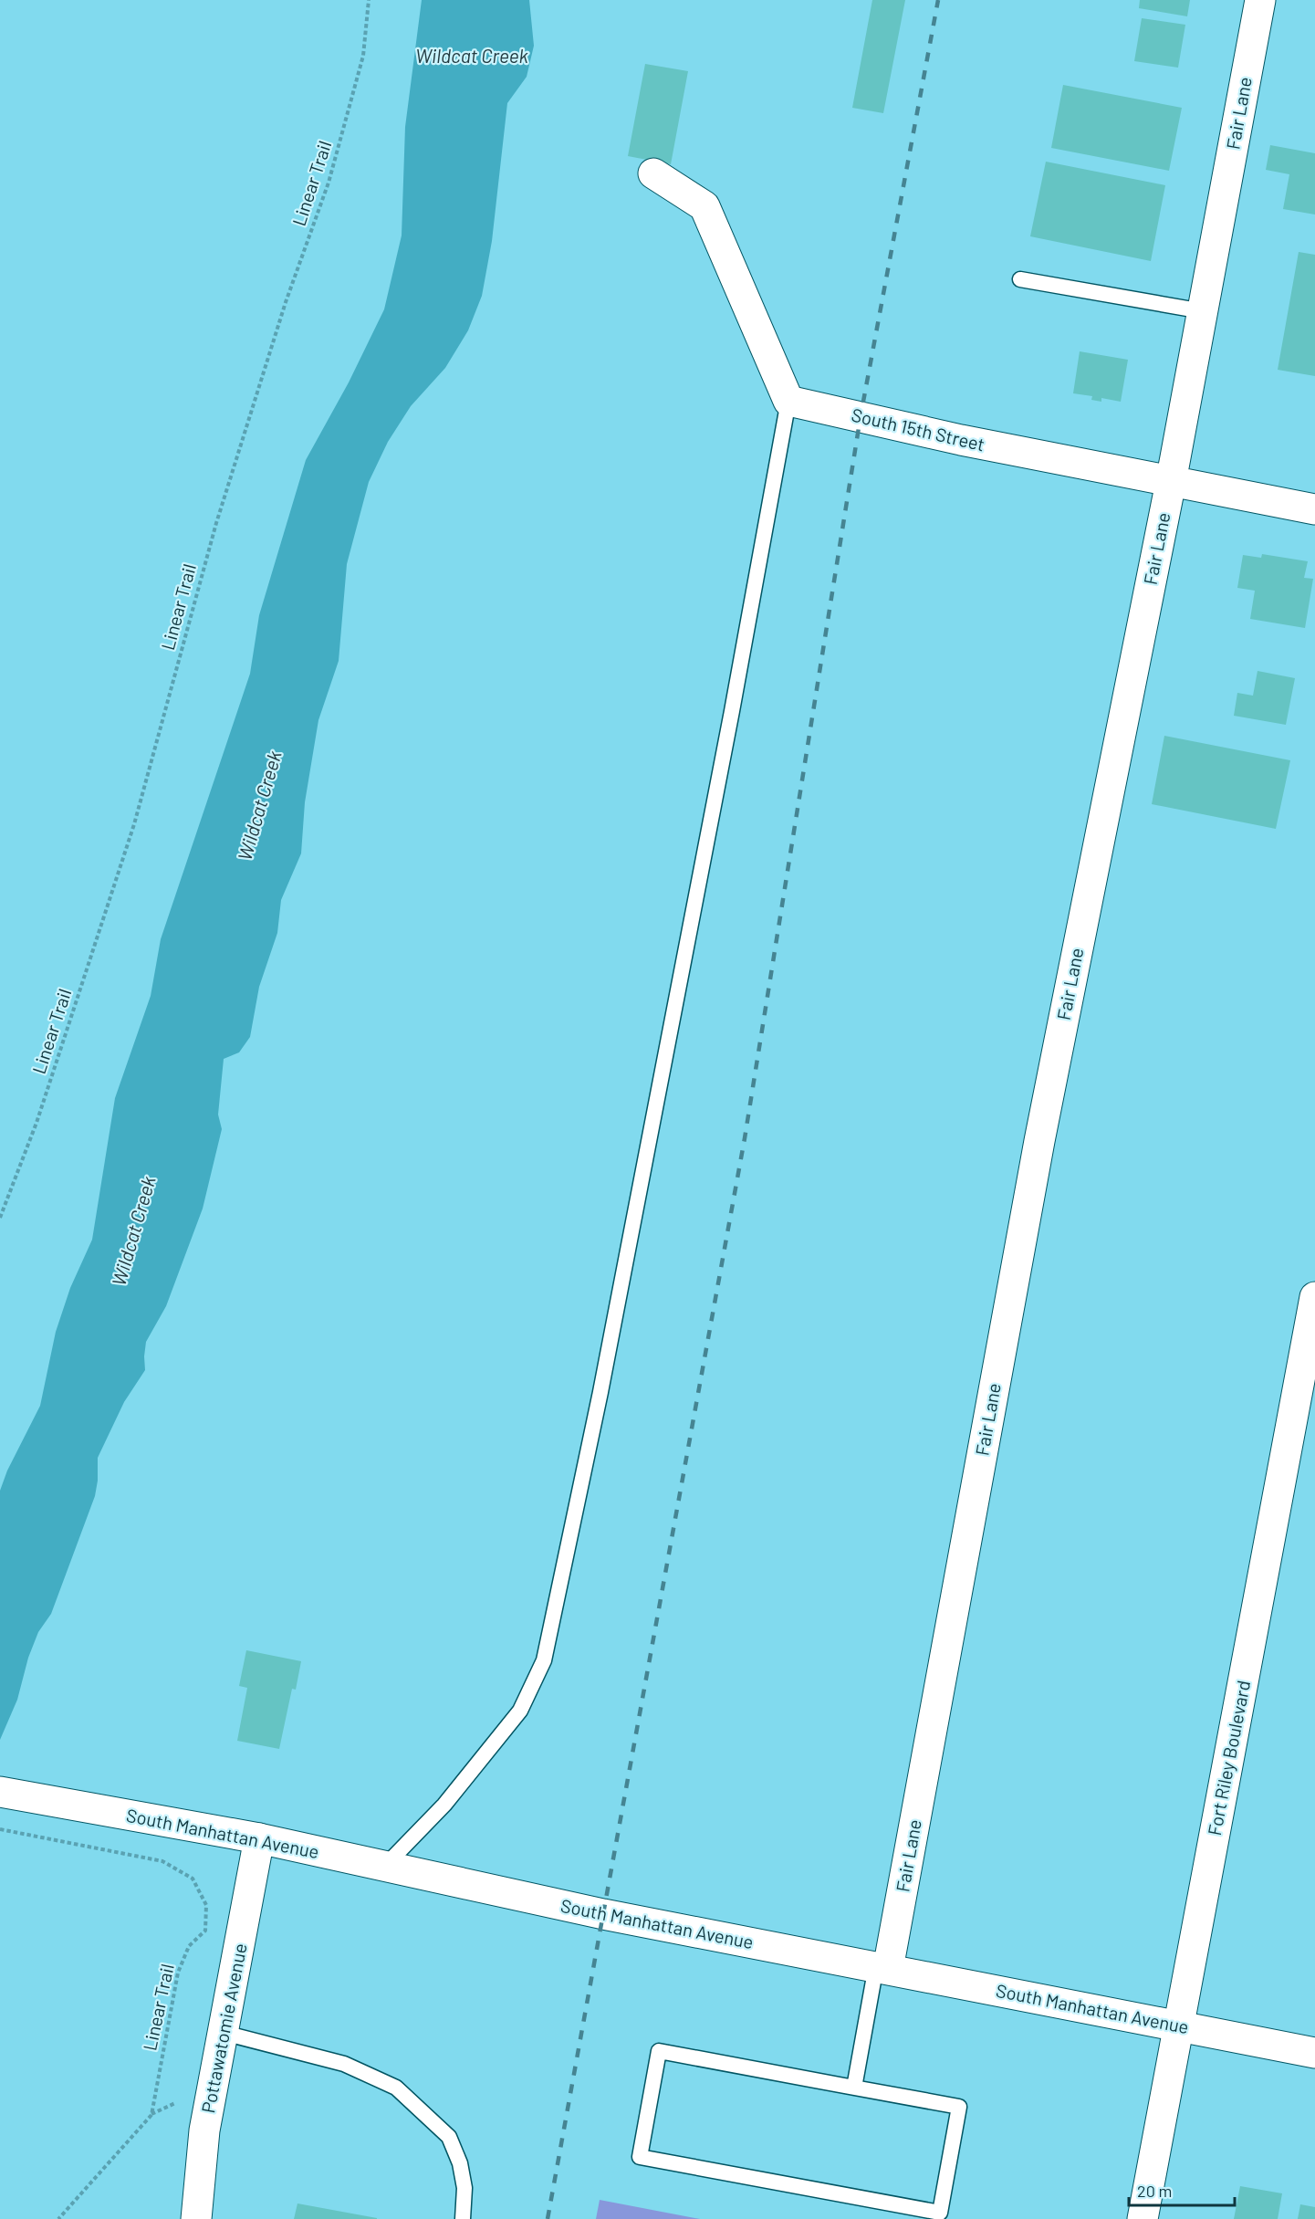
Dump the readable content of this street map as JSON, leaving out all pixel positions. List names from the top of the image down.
{
  "streets": {
    "main road": [
      "Fair Lane",
      "South 15th Street",
      "Fort Riley Boulevard",
      "South Manhattan Avenue",
      "Pottawatomie Avenue"
    ],
    "path": ["Linear Trail"]
  },
  "crossings": [
    ["Fair Lane", "South 15th Street"],
    ["Fair Lane", "South Manhattan Avenue"],
    ["Fort Riley Boulevard", "South Manhattan Avenue"],
    ["South Manhattan Avenue", "Pottawatomie Avenue"]
  ],
  "water": ["Wildcat Creek"],
  "scale_bar": "20 m"
}
